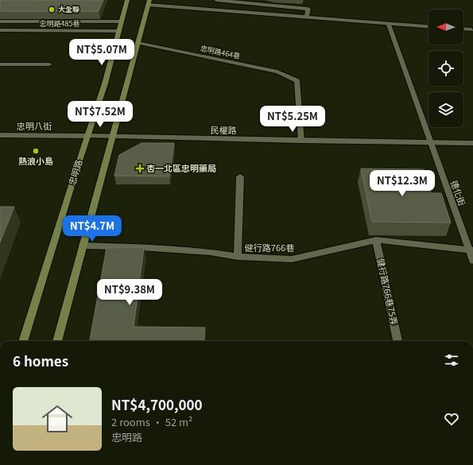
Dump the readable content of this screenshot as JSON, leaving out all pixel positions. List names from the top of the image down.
{
  "streets": {
    "main road": ["忠明路"],
    "street": [
      "忠明路485巷",
      "忠明路464巷",
      "忠明八街",
      "民權路",
      "德化街",
      "健行路766巷",
      "健行路766巷75弄"
    ]
  },
  "crossings": [
    ["忠明路485巷", "忠明路"],
    ["忠明路464巷", "民權路"],
    ["忠明八街", "民權路"],
    ["忠明八街", "忠明路"],
    ["民權路", "忠明路"],
    ["民權路", "德化街"],
    ["德化街", "健行路766巷"],
    ["健行路766巷", "健行路766巷75弄"]
  ],
  "places": {
    "other": ["大全聯", "熱浪小島"],
    "health": ["杏一北區忠明藥局"]
  },
  "north": "left",
  "page": {
    "price": [
      "NT$5.07M",
      "NT$7.52M",
      "NT$5.25M",
      "NT$12.3M",
      "NT$4.7M",
      "NT$9.38M"
    ],
    "heading": "6 homes",
    "list": [
      {
        "name": "NT$4,700,000",
        "note": "2 rooms · 52 m² · 忠明路"
      }
    ]
  }
}
